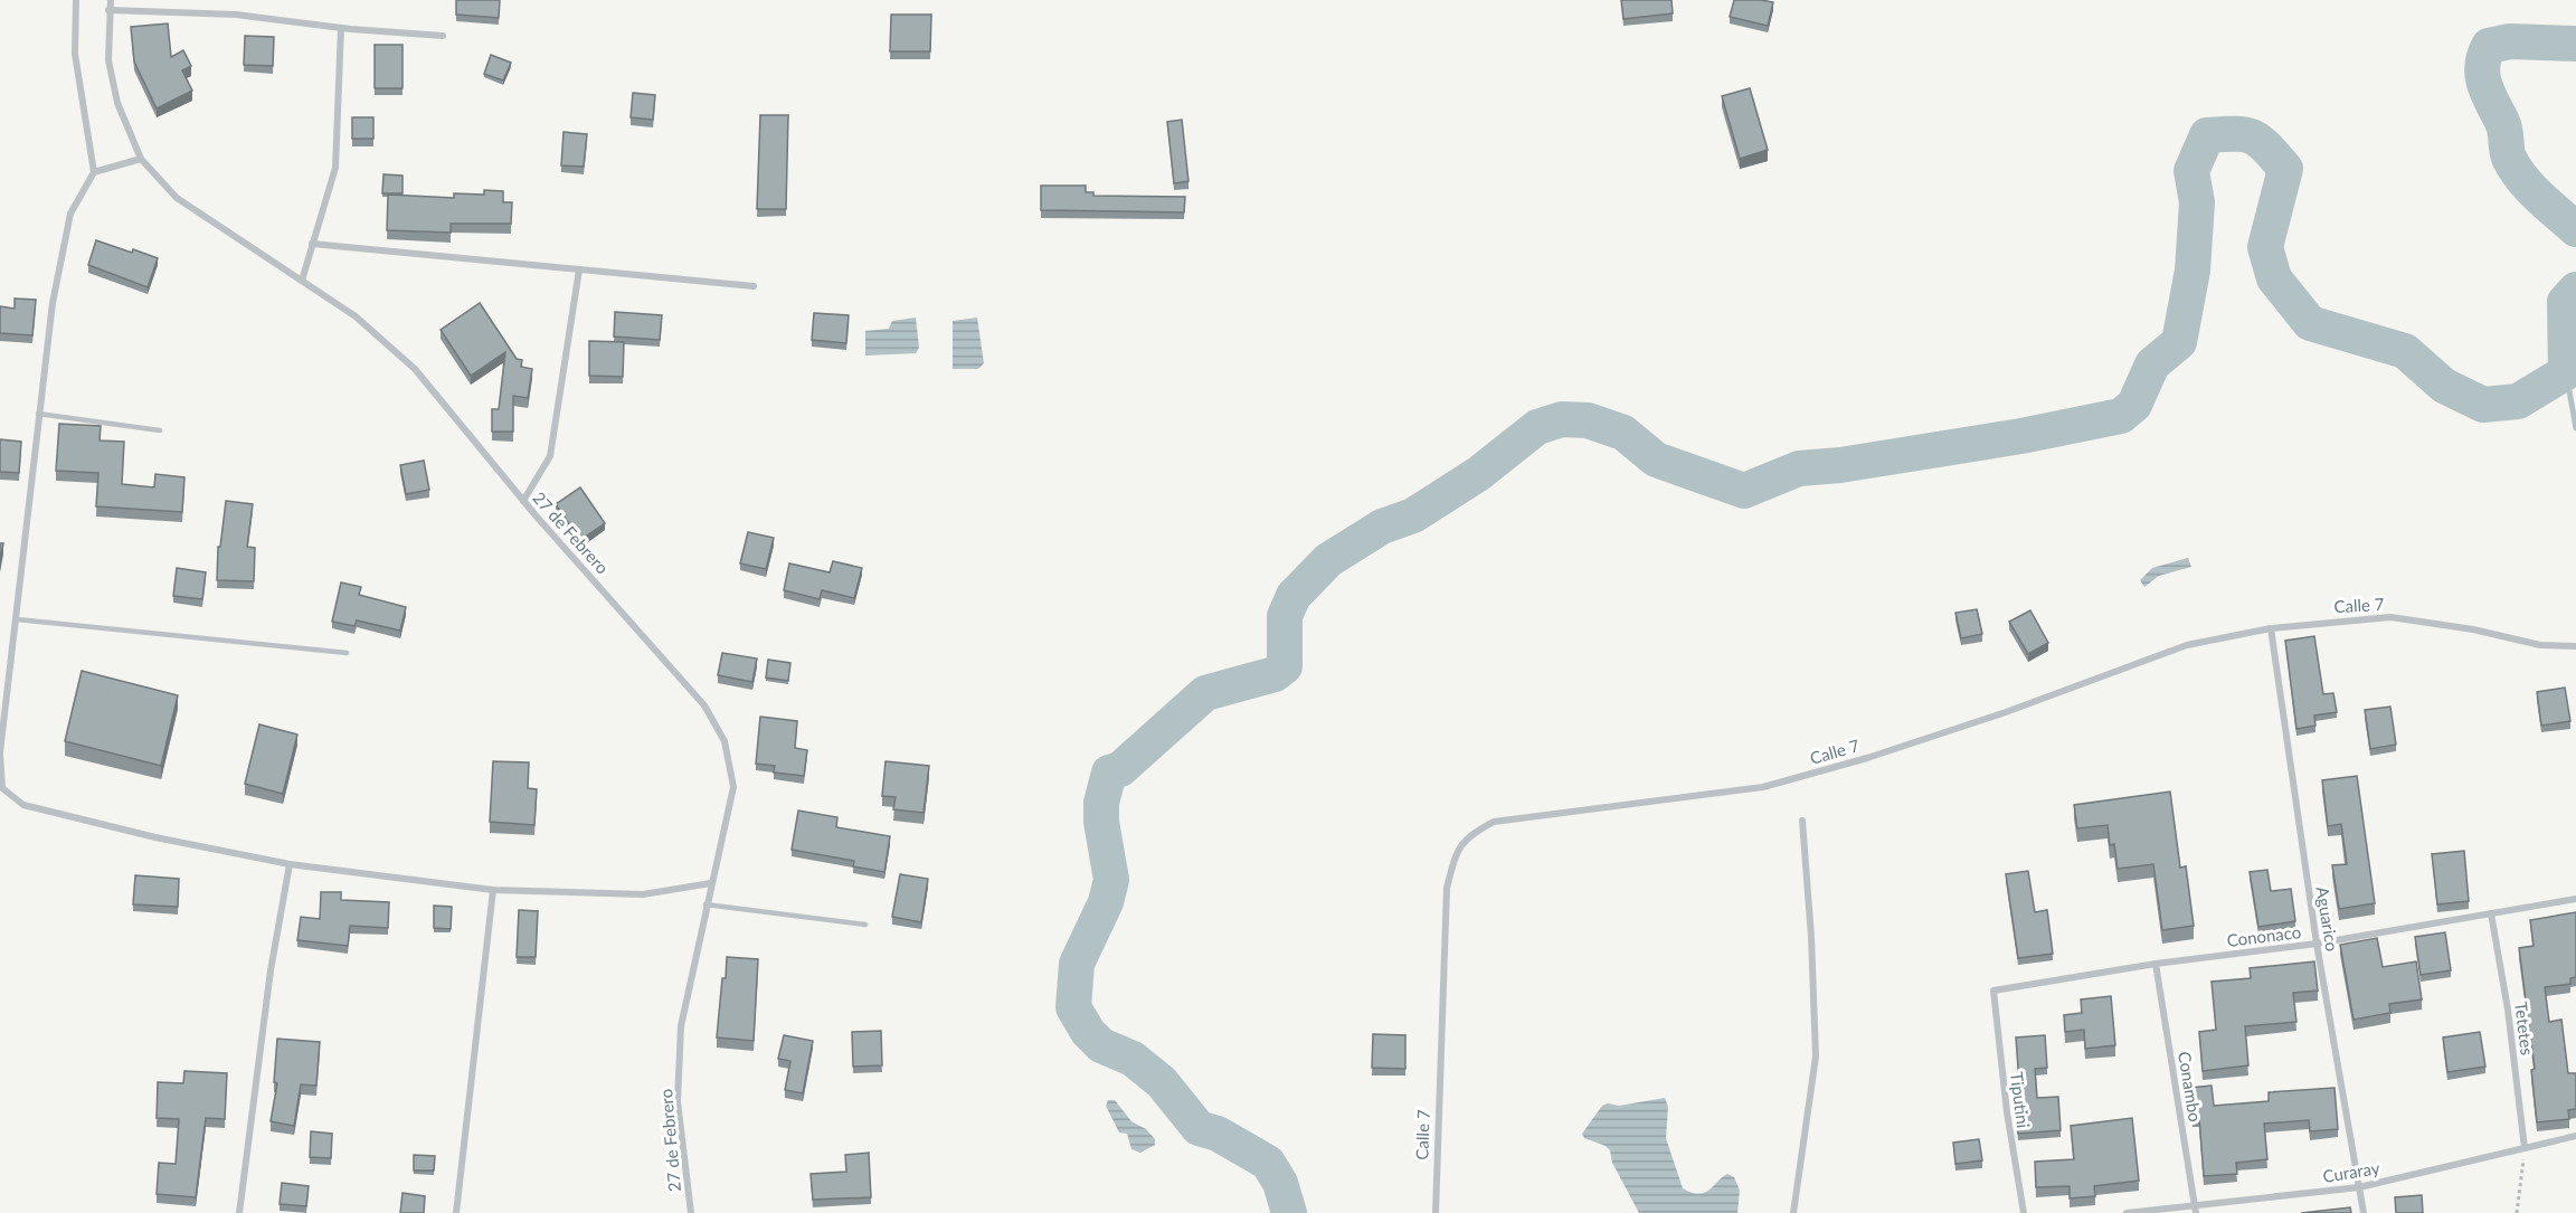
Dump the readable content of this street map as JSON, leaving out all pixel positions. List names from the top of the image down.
{
  "streets": {
    "street": [
      "27 de Febrero",
      "Calle 7",
      "Aguarico",
      "Cononaco",
      "Tetetes",
      "Conambo",
      "Tiputini",
      "Curaray"
    ]
  },
  "crossings": [
    ["Calle 7", "Aguarico"],
    ["Aguarico", "Cononaco"],
    ["Aguarico", "Curaray"],
    ["Cononaco", "Tetetes"],
    ["Cononaco", "Conambo"],
    ["Cononaco", "Tiputini"],
    ["Tetetes", "Curaray"],
    ["Conambo", "Curaray"]
  ]
}
